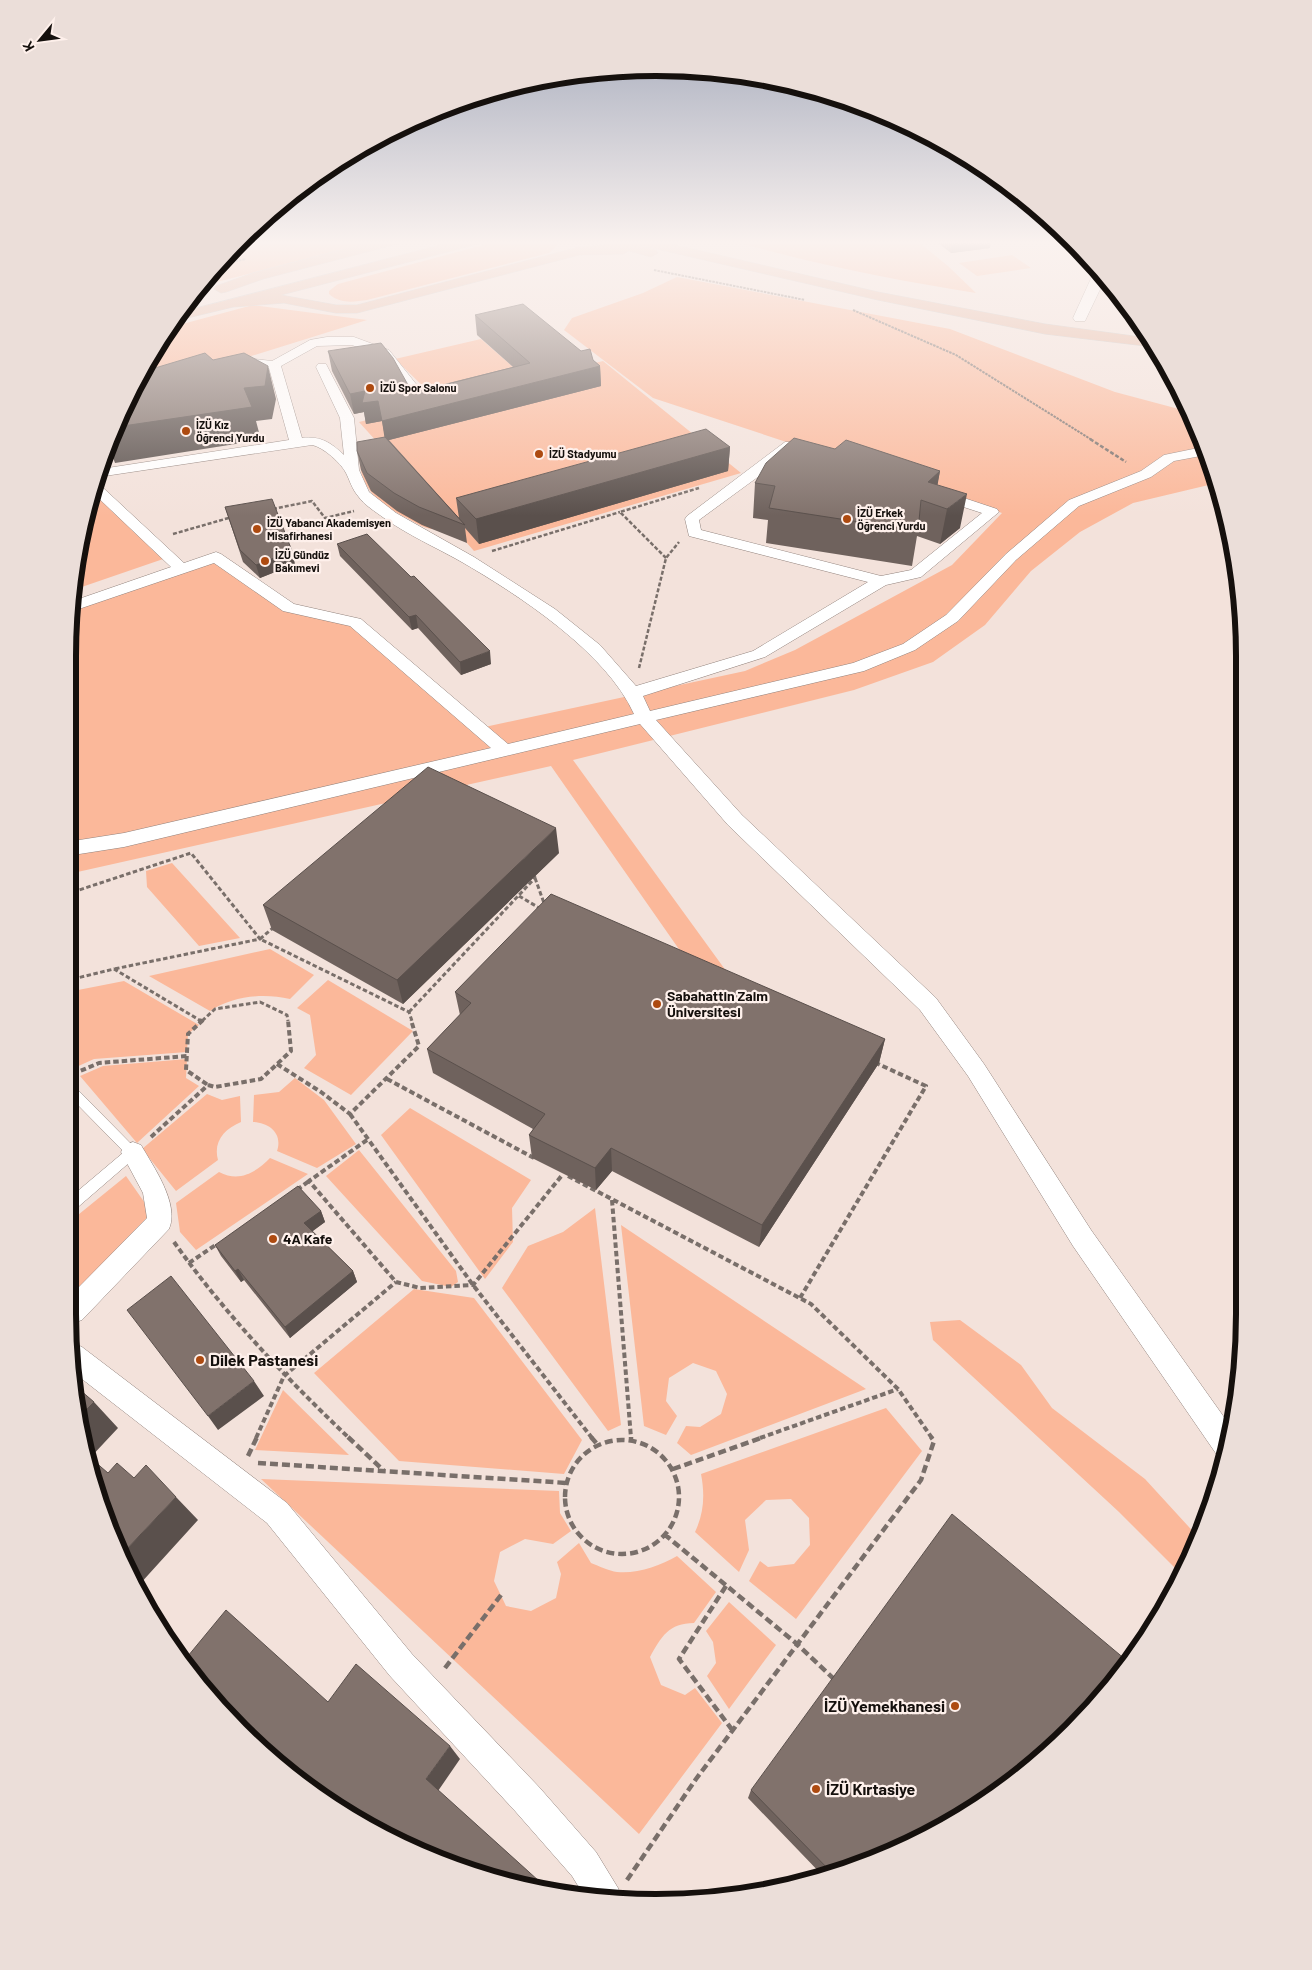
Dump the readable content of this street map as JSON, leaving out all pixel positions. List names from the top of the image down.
{
  "places": [
    "İZÜ Spor Salonu",
    "İZÜ Kız Öğrenci Yurdu",
    "İZÜ Stadyumu",
    "İZÜ Erkek Öğrenci Yurdu",
    "İZÜ Yabancı Akademisyen Misafirhanesi",
    "İZÜ Gündüz Bakımevi",
    "Sabahattin Zaim Üniversitesi",
    "4A Kafe",
    "Dilek Pastanesi",
    "İZÜ Yemekhanesi",
    "İZÜ Kırtasiye"
  ],
  "north": "bottom left"
}
